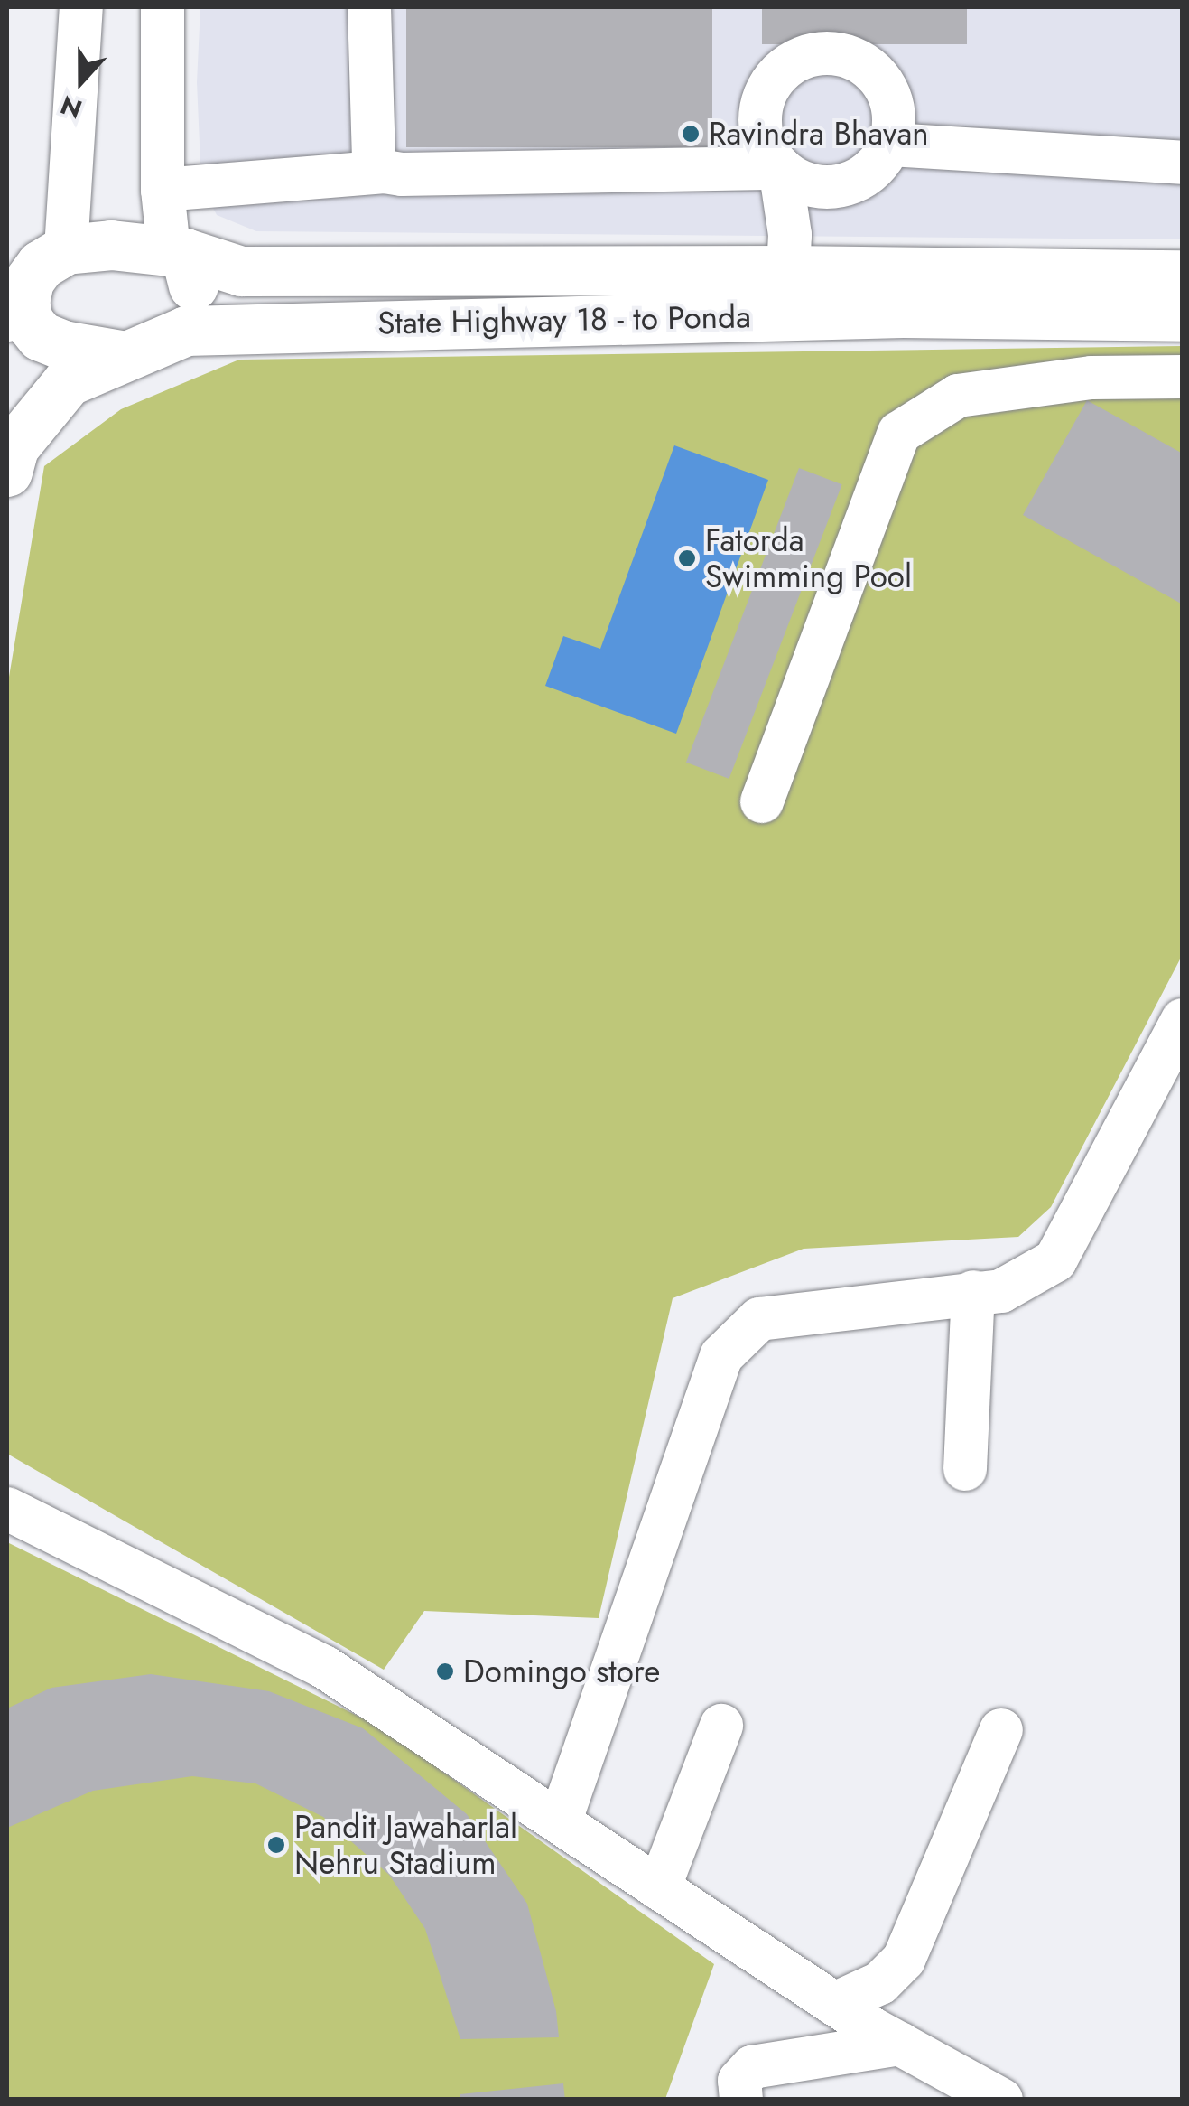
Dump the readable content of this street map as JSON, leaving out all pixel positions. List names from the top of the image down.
{
  "streets": {
    "main road": ["State Highway 18 - to Ponda"]
  },
  "places": [
    "Ravindra Bhavan",
    "Fatorda Swimming Pool",
    "Domingo store",
    "Pandit Jawaharlal Nehru Stadium"
  ],
  "north": "bottom"
}
